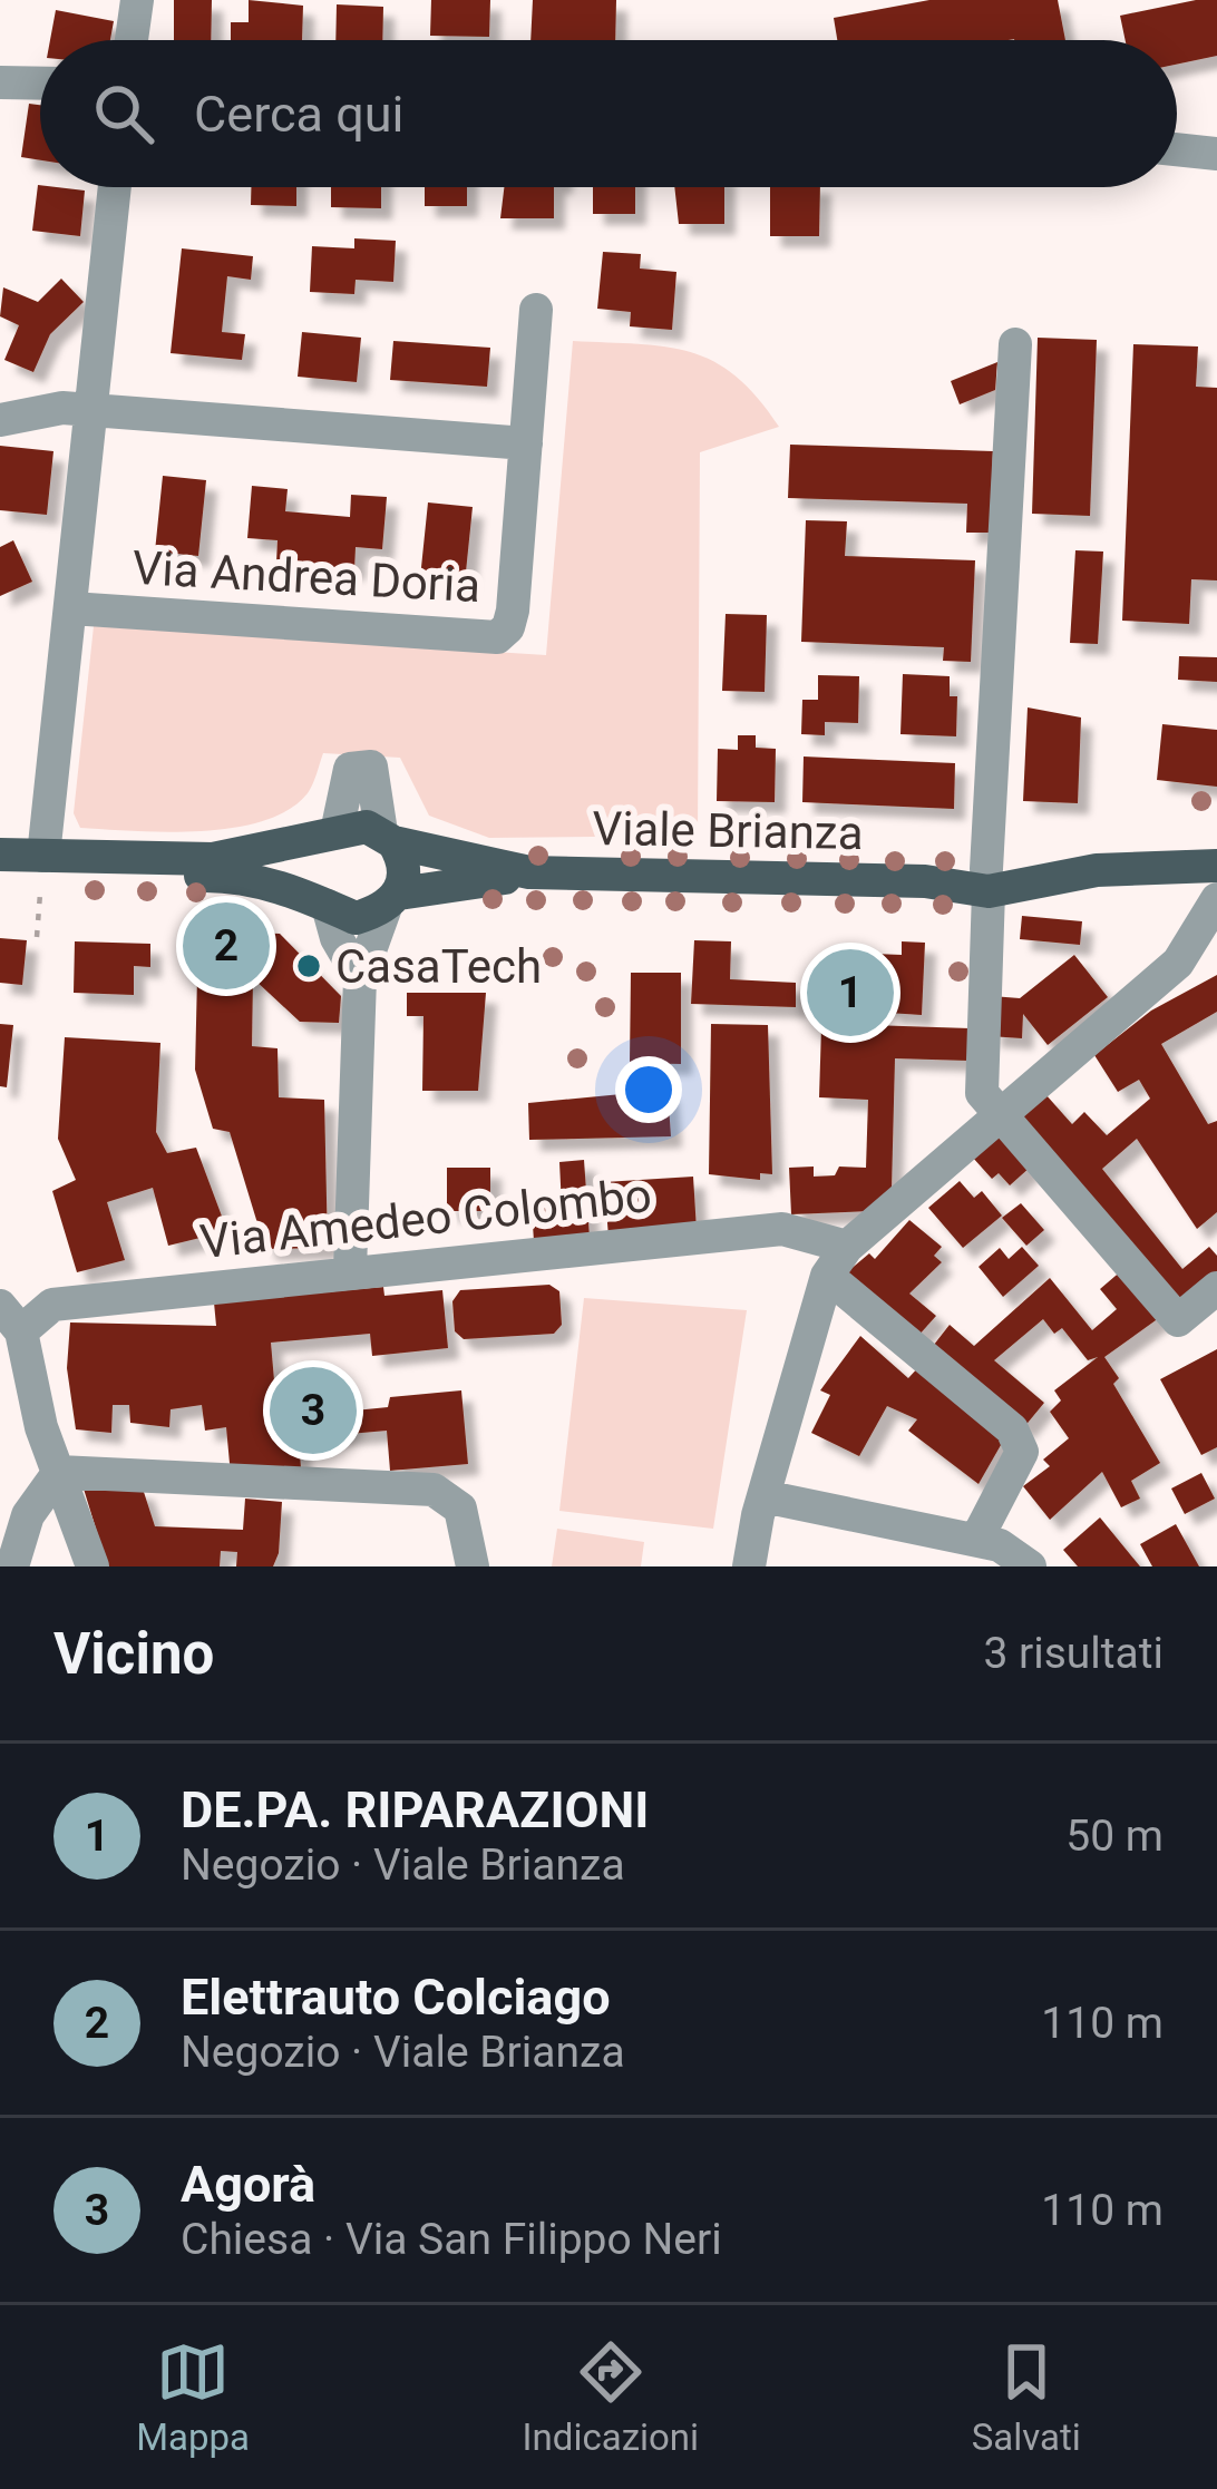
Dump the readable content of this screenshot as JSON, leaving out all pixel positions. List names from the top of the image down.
{
  "streets": {
    "main road": ["Viale Brianza"],
    "street": ["Via Andrea Doria", "Via Amedeo Colombo"]
  },
  "places": ["CasaTech"],
  "page": {
    "search": "Cerca qui",
    "pins": ["2", "1", "3"],
    "heading": ["Vicino", "3 risultati"],
    "list": [
      {
        "mark": "1",
        "name": "DE.PA. RIPARAZIONI",
        "note": "Negozio · Viale Brianza",
        "value": "50 m"
      },
      {
        "mark": "2",
        "name": "Elettrauto Colciago",
        "note": "Negozio · Viale Brianza",
        "value": "110 m"
      },
      {
        "mark": "3",
        "name": "Agorà",
        "note": "Chiesa · Via San Filippo Neri",
        "value": "110 m"
      }
    ],
    "nav": ["Mappa", "Indicazioni", "Salvati"]
  }
}
